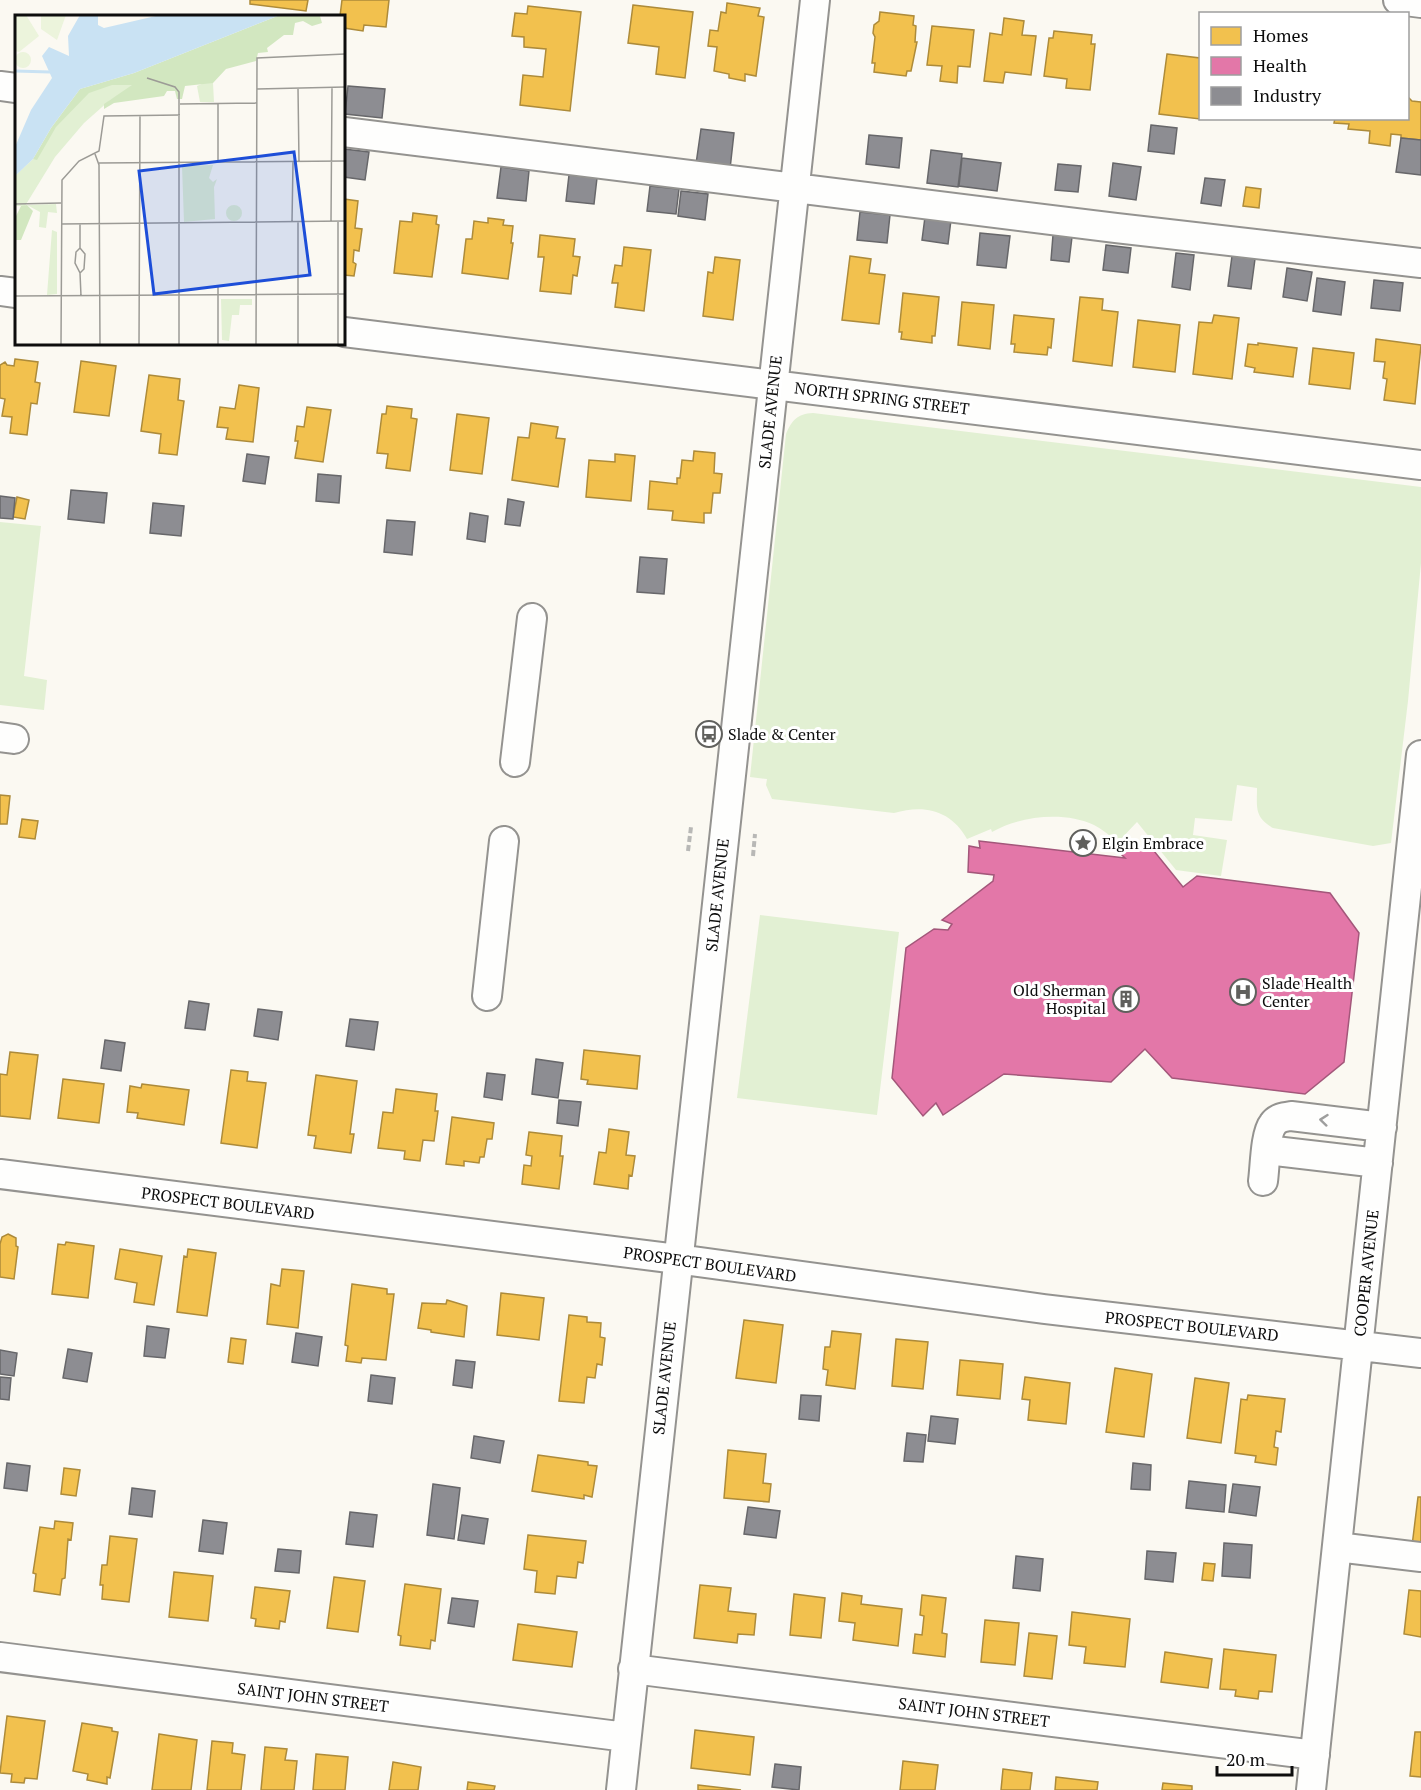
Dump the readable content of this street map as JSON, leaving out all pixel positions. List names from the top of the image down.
{
  "streets": {
    "street": [
      "NORTH SPRING STREET",
      "SLADE AVENUE",
      "PROSPECT BOULEVARD",
      "COOPER AVENUE",
      "SAINT JOHN STREET"
    ]
  },
  "crossings": [
    ["NORTH SPRING STREET", "SLADE AVENUE"],
    ["SLADE AVENUE", "PROSPECT BOULEVARD"],
    ["SLADE AVENUE", "SAINT JOHN STREET"],
    ["PROSPECT BOULEVARD", "COOPER AVENUE"],
    ["COOPER AVENUE", "SAINT JOHN STREET"]
  ],
  "places": {
    "bus stop": ["Slade & Center"],
    "place": ["Elgin Embrace"],
    "hospital": ["Slade Health Center"],
    "building": ["Old Sherman Hospital"]
  },
  "legend": ["Homes", "Health", "Industry"],
  "scale_bar": "20 m"
}
